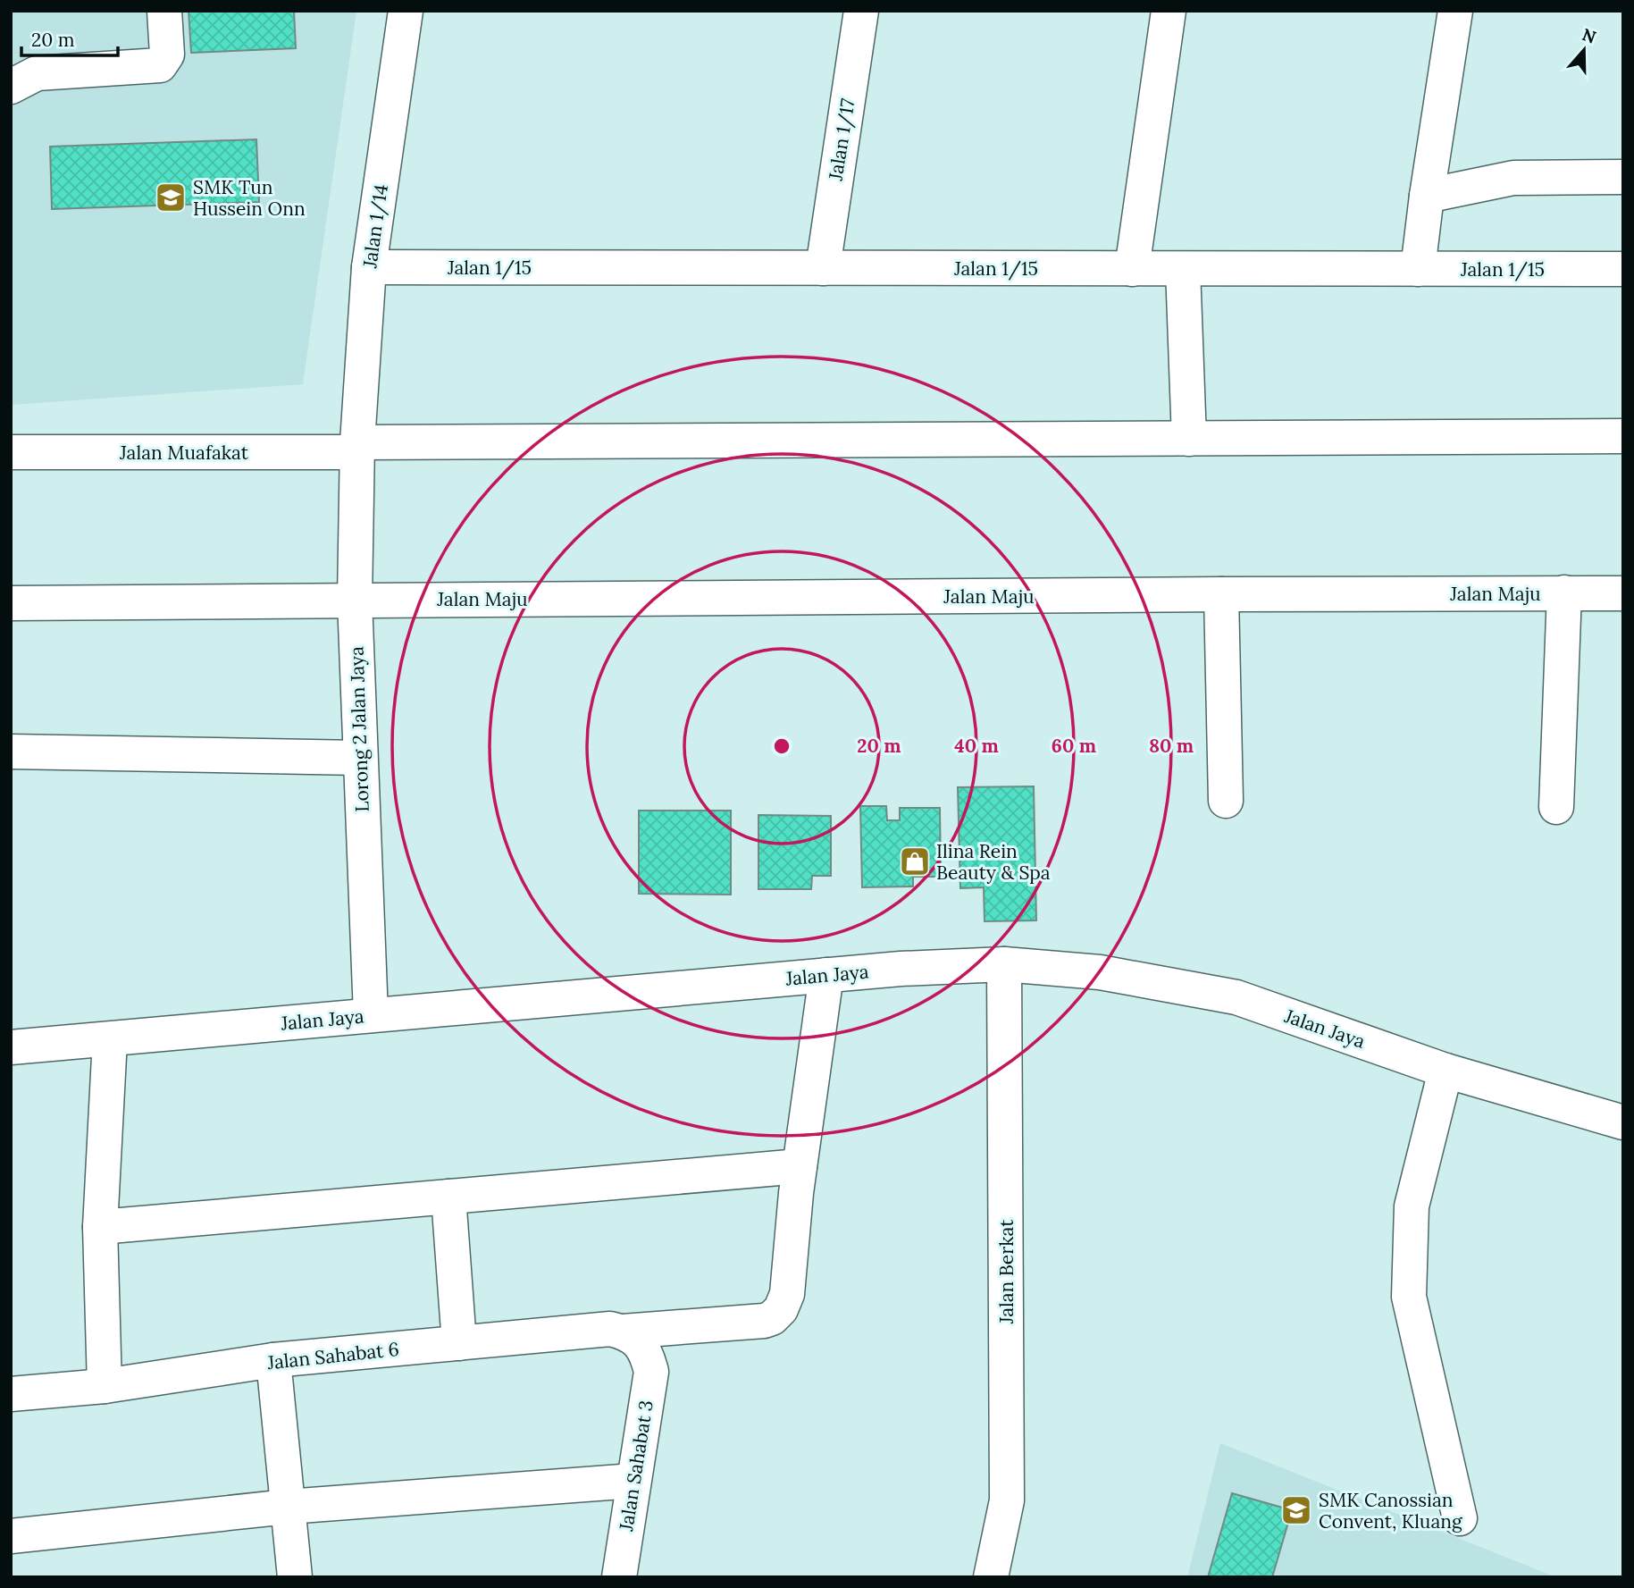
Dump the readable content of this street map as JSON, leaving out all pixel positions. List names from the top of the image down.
{
  "streets": {
    "street": [
      "Jalan 1/17",
      "Jalan 1/14",
      "Jalan 1/15",
      "Jalan Muafakat",
      "Jalan Maju",
      "Lorong 2 Jalan Jaya",
      "Jalan Jaya",
      "Jalan Berkat",
      "Jalan Sahabat 6",
      "Jalan Sahabat 3"
    ]
  },
  "crossings": [
    ["Jalan 1/17", "Jalan 1/15"],
    ["Jalan 1/14", "Jalan 1/15"],
    ["Jalan 1/14", "Jalan Muafakat"],
    ["Jalan 1/14", "Lorong 2 Jalan Jaya"],
    ["Jalan Muafakat", "Lorong 2 Jalan Jaya"],
    ["Jalan Maju", "Lorong 2 Jalan Jaya"],
    ["Lorong 2 Jalan Jaya", "Jalan Jaya"],
    ["Jalan Jaya", "Jalan Berkat"],
    ["Jalan Sahabat 6", "Jalan Sahabat 3"]
  ],
  "places": {
    "school or university": ["SMK Tun Hussein Onn", "SMK Canossian Convent, Kluang"],
    "shop": ["Ilina Rein Beauty & Spa"]
  },
  "scale_bar": "20 m",
  "north": "top",
  "rings": [
    "20 m",
    "40 m",
    "60 m",
    "80 m"
  ]
}
